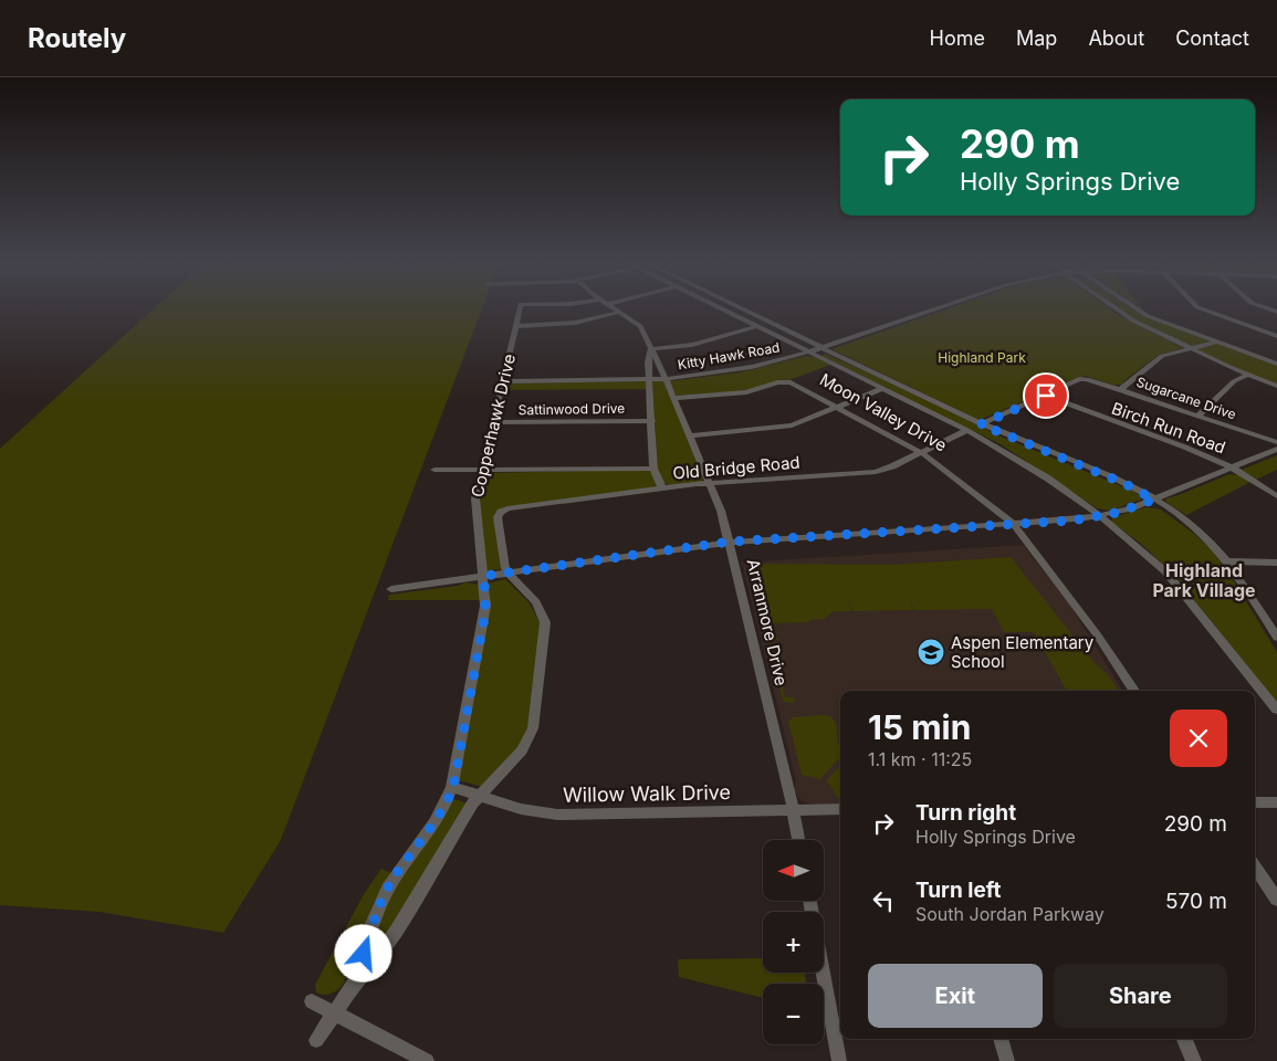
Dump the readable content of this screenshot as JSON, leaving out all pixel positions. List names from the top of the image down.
{
  "streets": {
    "street": [
      "Kitty Hawk Road",
      "Sugarcane Drive",
      "Sattinwood Drive",
      "Moon Valley Drive",
      "Copperhawk Drive",
      "Birch Run Road",
      "Old Bridge Road",
      "Arranmore Drive",
      "Willow Walk Drive"
    ]
  },
  "crossings": [
    ["Kitty Hawk Road", "Copperhawk Drive"],
    ["Kitty Hawk Road", "Arranmore Drive"],
    ["Sugarcane Drive", "Birch Run Road"],
    ["Sattinwood Drive", "Copperhawk Drive"],
    ["Sattinwood Drive", "Arranmore Drive"],
    ["Moon Valley Drive", "Old Bridge Road"],
    ["Moon Valley Drive", "Arranmore Drive"],
    ["Copperhawk Drive", "Old Bridge Road"],
    ["Copperhawk Drive", "Willow Walk Drive"],
    ["Old Bridge Road", "Arranmore Drive"],
    ["Arranmore Drive", "Willow Walk Drive"]
  ],
  "districts": ["Highland Park Village"],
  "parks": ["Highland Park"],
  "places": {
    "school or university": ["Aspen Elementary School"]
  },
  "north": "left",
  "page": {
    "header": "Routely",
    "nav": [
      "Home",
      "Map",
      "About",
      "Contact"
    ],
    "turn": ["290 m", "Holly Springs Drive"],
    "heading": ["15 min", "1.1 km · 11:25"],
    "list": [
      {
        "name": "Turn right",
        "note": "Holly Springs Drive",
        "value": "290 m"
      },
      {
        "name": "Turn left",
        "note": "South Jordan Parkway",
        "value": "570 m"
      }
    ],
    "map_buttons": ["+", "−"],
    "buttons": ["Exit", "Share"]
  }
}
